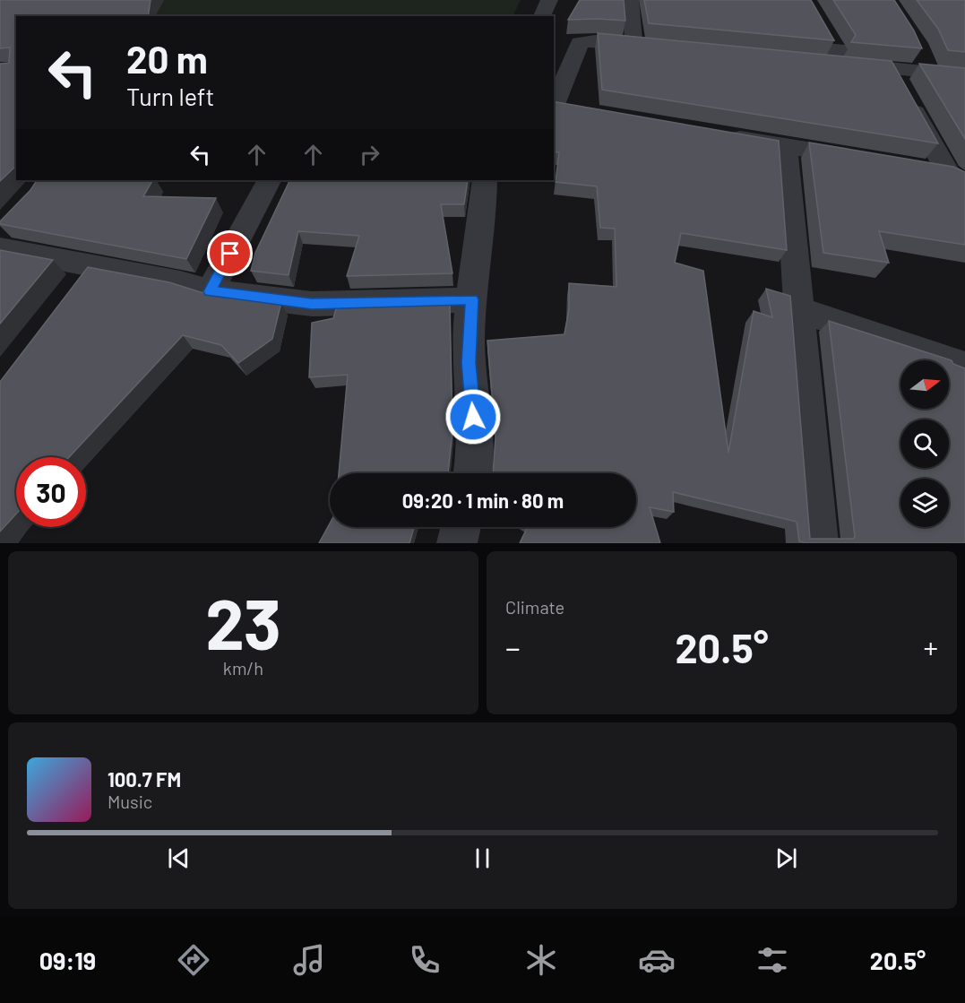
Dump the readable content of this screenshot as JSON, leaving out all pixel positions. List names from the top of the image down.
{
  "north": "right",
  "page": {
    "turn": ["20 m", "Turn left"],
    "limit": "30",
    "trip": "09:20 · 1 min · 80 m",
    "tile": [
      ["23", "km/h"],
      "Climate"
    ],
    "heat": ["−", "20.5°", "+"],
    "song": ["100.7 FM", "Music"],
    "tabs": ["09:19", "20.5°"]
  }
}
